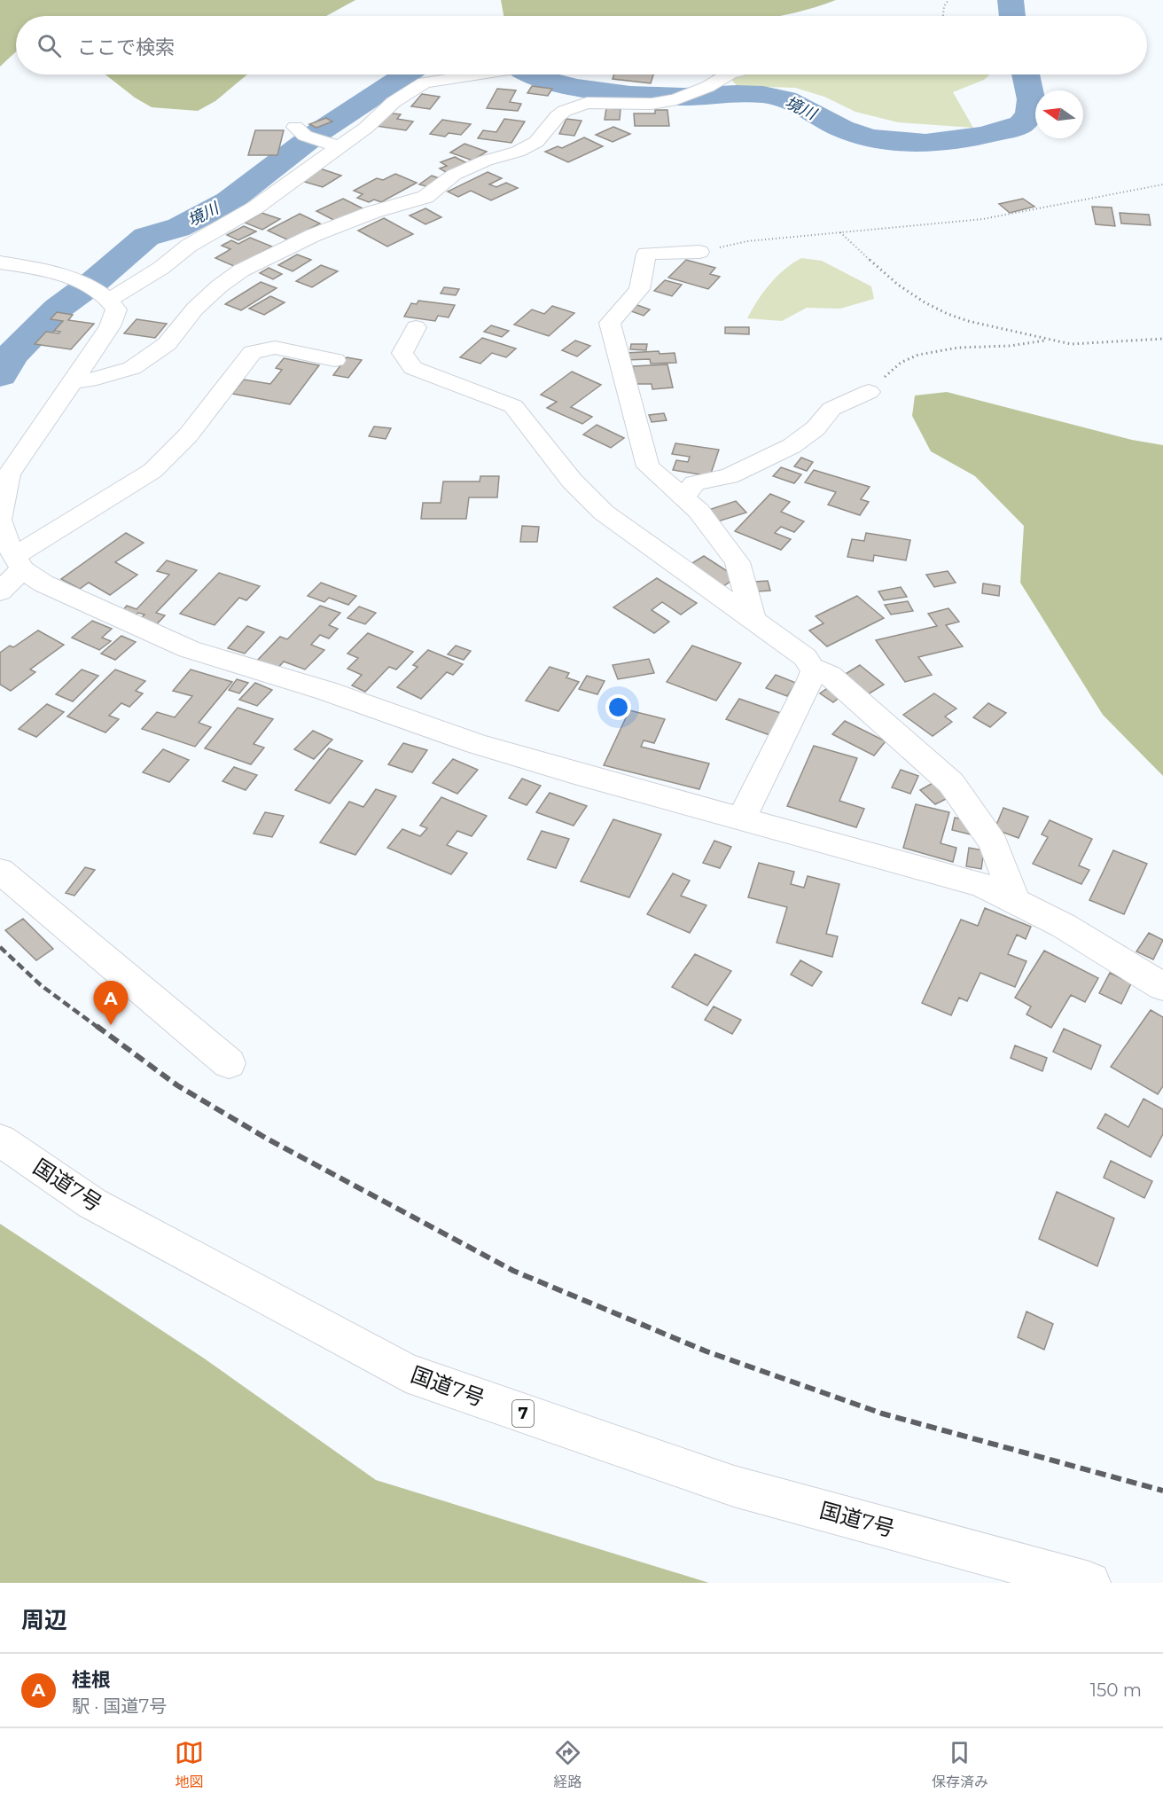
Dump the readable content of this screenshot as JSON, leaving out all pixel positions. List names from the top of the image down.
{
  "streets": {
    "main road": ["国道7号", "7"]
  },
  "water": ["境川"],
  "north": "left",
  "page": {
    "search": "ここで検索",
    "pins": "A",
    "heading": "周辺",
    "list": [
      {
        "mark": "A",
        "name": "桂根",
        "note": "駅 · 国道7号",
        "value": "150 m"
      }
    ],
    "nav": ["地図", "経路", "保存済み"]
  }
}
